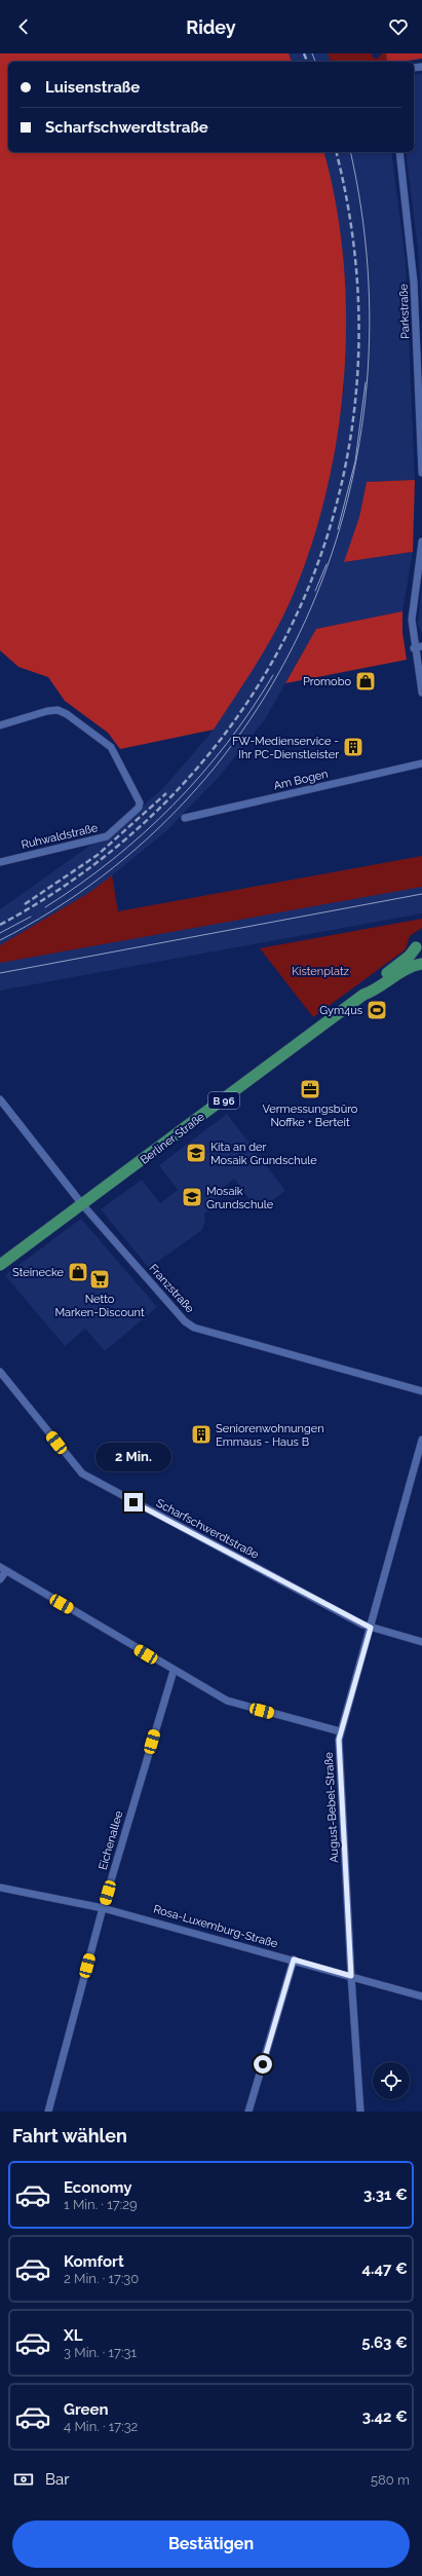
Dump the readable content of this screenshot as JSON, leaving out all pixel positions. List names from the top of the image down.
{
  "streets": {
    "main road": ["B 96", "Berliner Straße"],
    "street": [
      "Parkstraße",
      "Am Bogen",
      "Ruhwaldstraße",
      "Franzstraße",
      "Scharfschwerdtstraße",
      "August-Bebel-Straße",
      "Eichenallee",
      "Rosa-Luxemburg-Straße"
    ]
  },
  "crossings": [
    ["B 96", "Berliner Straße"],
    ["Berliner Straße", "Franzstraße"],
    ["Scharfschwerdtstraße", "August-Bebel-Straße"],
    ["August-Bebel-Straße", "Rosa-Luxemburg-Straße"],
    ["Eichenallee", "Rosa-Luxemburg-Straße"]
  ],
  "parks": ["Kistenplatz"],
  "places": {
    "shop": ["Promobo", "Steinecke"],
    "building": ["FW-Medienservice - Ihr PC-Dienstleister", "Seniorenwohnungen Emmaus - Haus B"],
    "sports": ["Gym4us"],
    "office": ["Vermessungsbüro Noffke + Berteit"],
    "school or university": ["Kita an der Mosaik Grundschule", "Mosaik Grundschule"],
    "supermarket": ["Netto Marken-Discount"]
  },
  "page": {
    "header": "Ridey",
    "banner": ["Luisenstraße", "Scharfschwerdtstraße"],
    "bubble": "2 Min.",
    "heading": "Fahrt wählen",
    "list": [
      {
        "name": "Economy",
        "note": "1 Min. · 17:29",
        "value": "3.31 €"
      },
      {
        "name": "Komfort",
        "note": "2 Min. · 17:30",
        "value": "4.47 €"
      },
      {
        "name": "XL",
        "note": "3 Min. · 17:31",
        "value": "5.63 €"
      },
      {
        "name": "Green",
        "note": "4 Min. · 17:32",
        "value": "3.42 €"
      }
    ],
    "pay": ["Bar", "580 m"],
    "buttons": "Bestätigen"
  }
}
